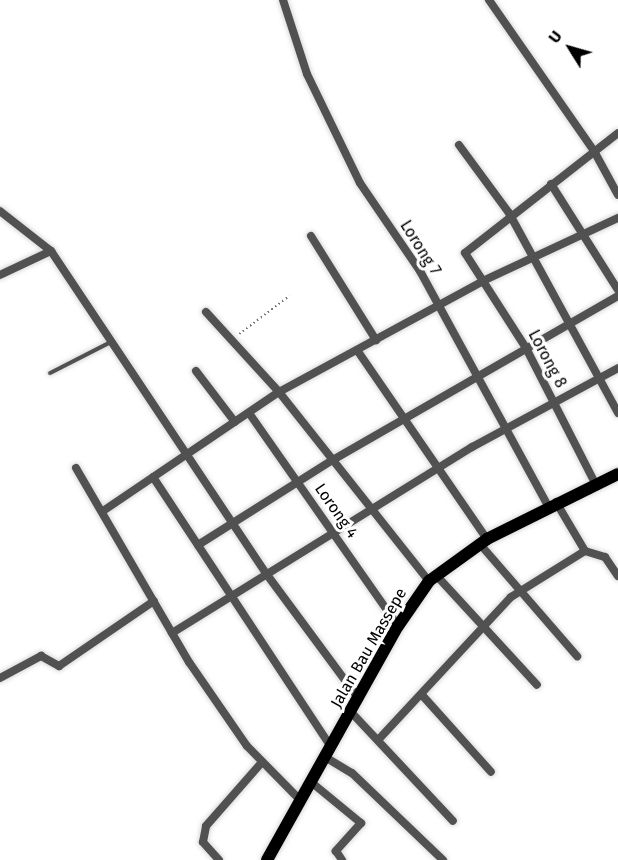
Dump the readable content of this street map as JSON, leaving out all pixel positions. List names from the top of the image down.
{
  "streets": {
    "main road": ["Jalan Bau Massepe"],
    "street": ["Lorong 7", "Lorong 8", "Lorong 4"]
  },
  "crossings": [
    ["Lorong 7", "Jalan Bau Massepe"],
    ["Lorong 8", "Jalan Bau Massepe"],
    ["Lorong 4", "Jalan Bau Massepe"]
  ],
  "north": "top left"
}
